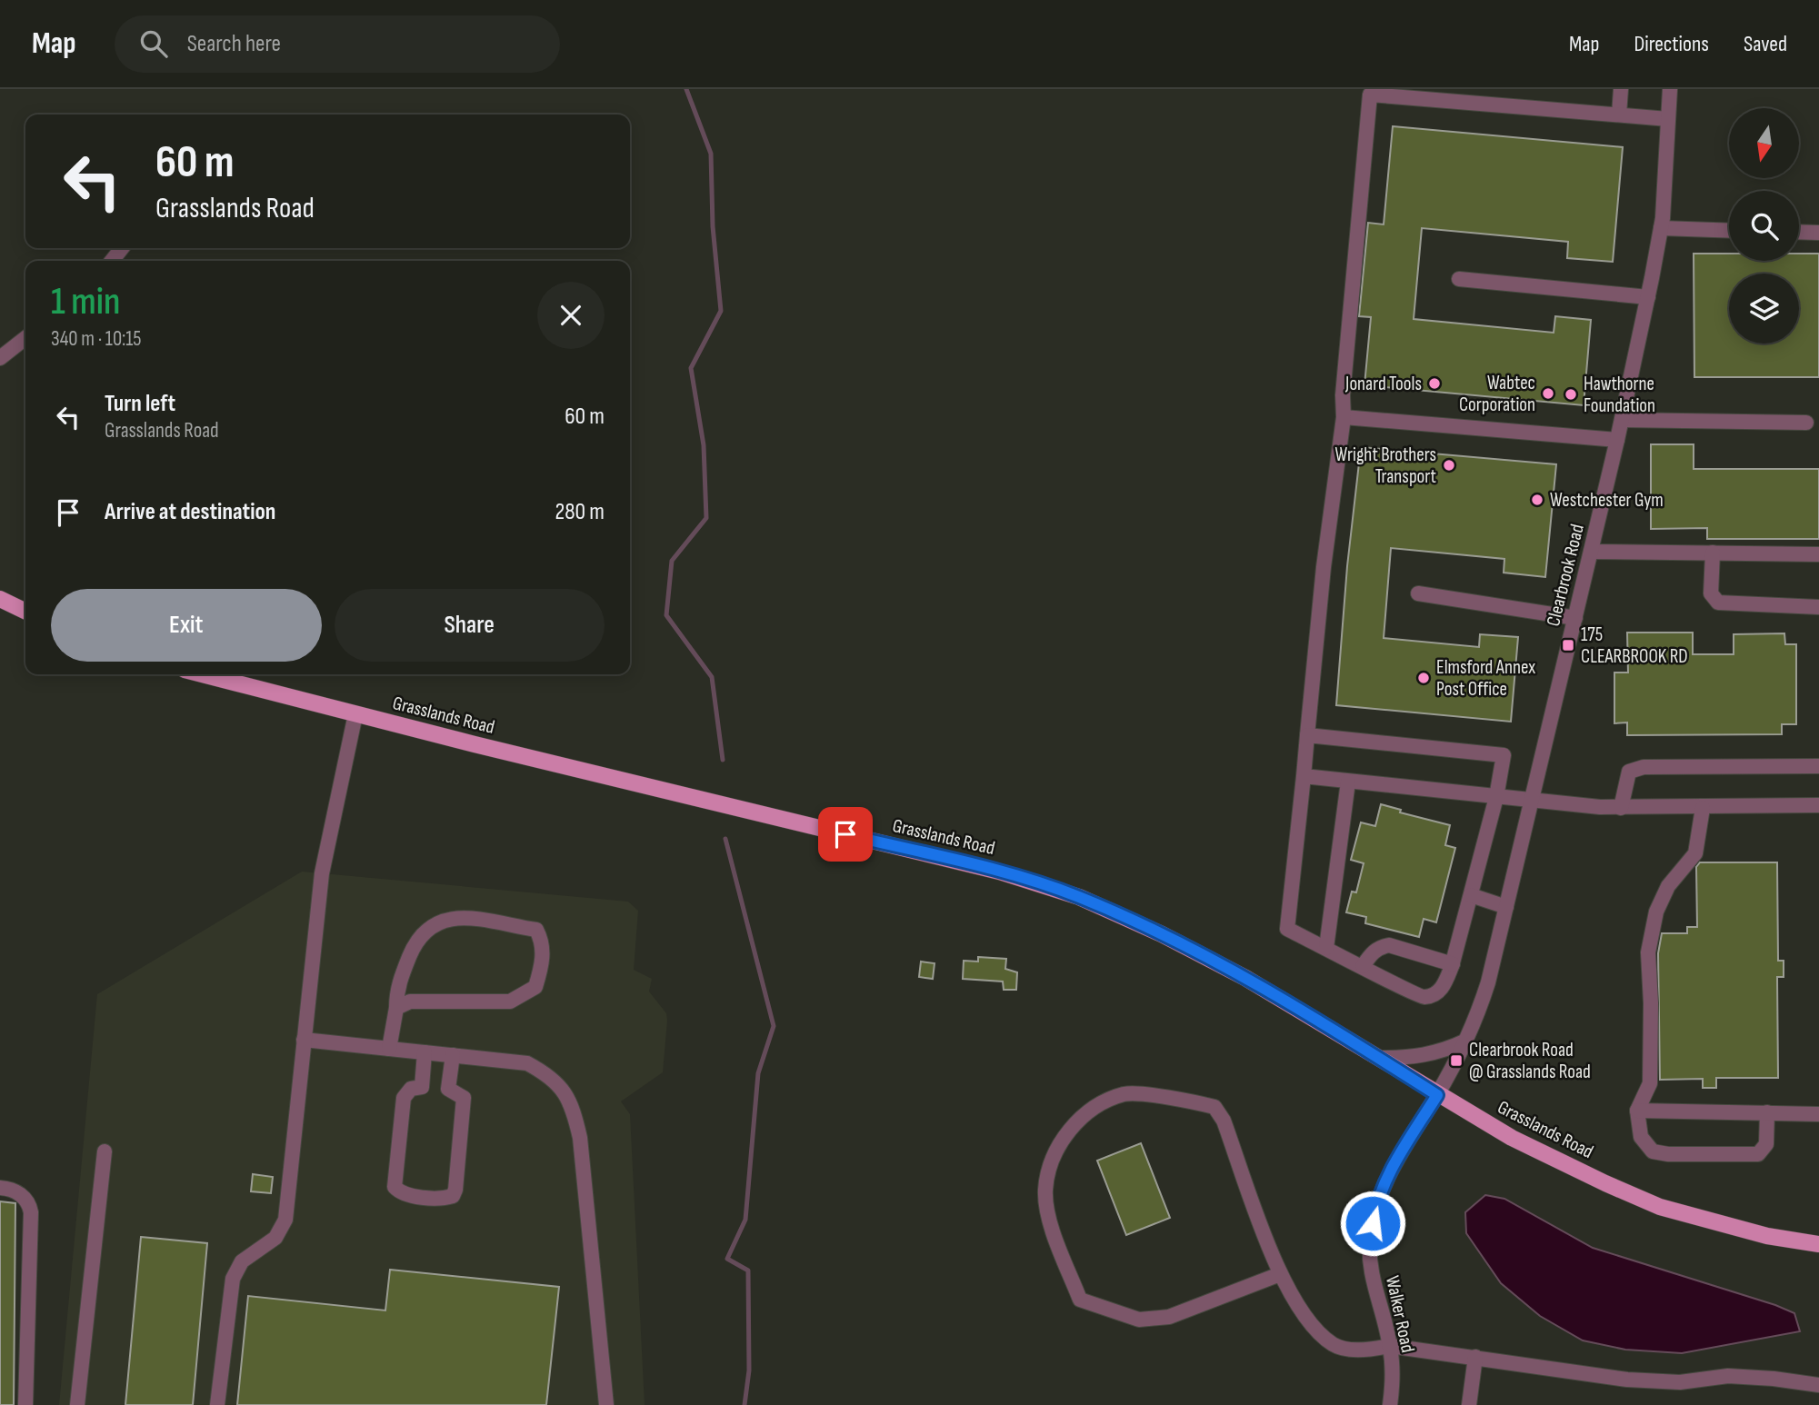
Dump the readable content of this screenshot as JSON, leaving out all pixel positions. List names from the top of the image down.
{
  "streets": {
    "main road": ["Grasslands Road"],
    "street": ["Clearbrook Road", "Walker Road"]
  },
  "crossings": [
    ["Clearbrook Road", "Grasslands Road"],
    ["Clearbrook Road", "Walker Road"],
    ["Grasslands Road", "Walker Road"]
  ],
  "places": {
    "other": [
      "Jonard Tools",
      "Wabtec Corporation",
      "Hawthorne Foundation",
      "Wright Brothers Transport",
      "Westchester Gym",
      "Elmsford Annex Post Office"
    ],
    "transit": ["175 CLEARBROOK RD", "Clearbrook Road @ Grasslands Road"]
  },
  "north": "bottom",
  "page": {
    "header": "Map",
    "search": "Search here",
    "nav": ["Map", "Directions", "Saved"],
    "turn": ["60 m", "Grasslands Road"],
    "heading": ["1 min", "340 m · 10:15"],
    "list": [
      {
        "name": "Turn left",
        "note": "Grasslands Road",
        "value": "60 m"
      },
      {
        "name": "Arrive at destination",
        "value": "280 m"
      }
    ],
    "buttons": ["Exit", "Share"]
  }
}
